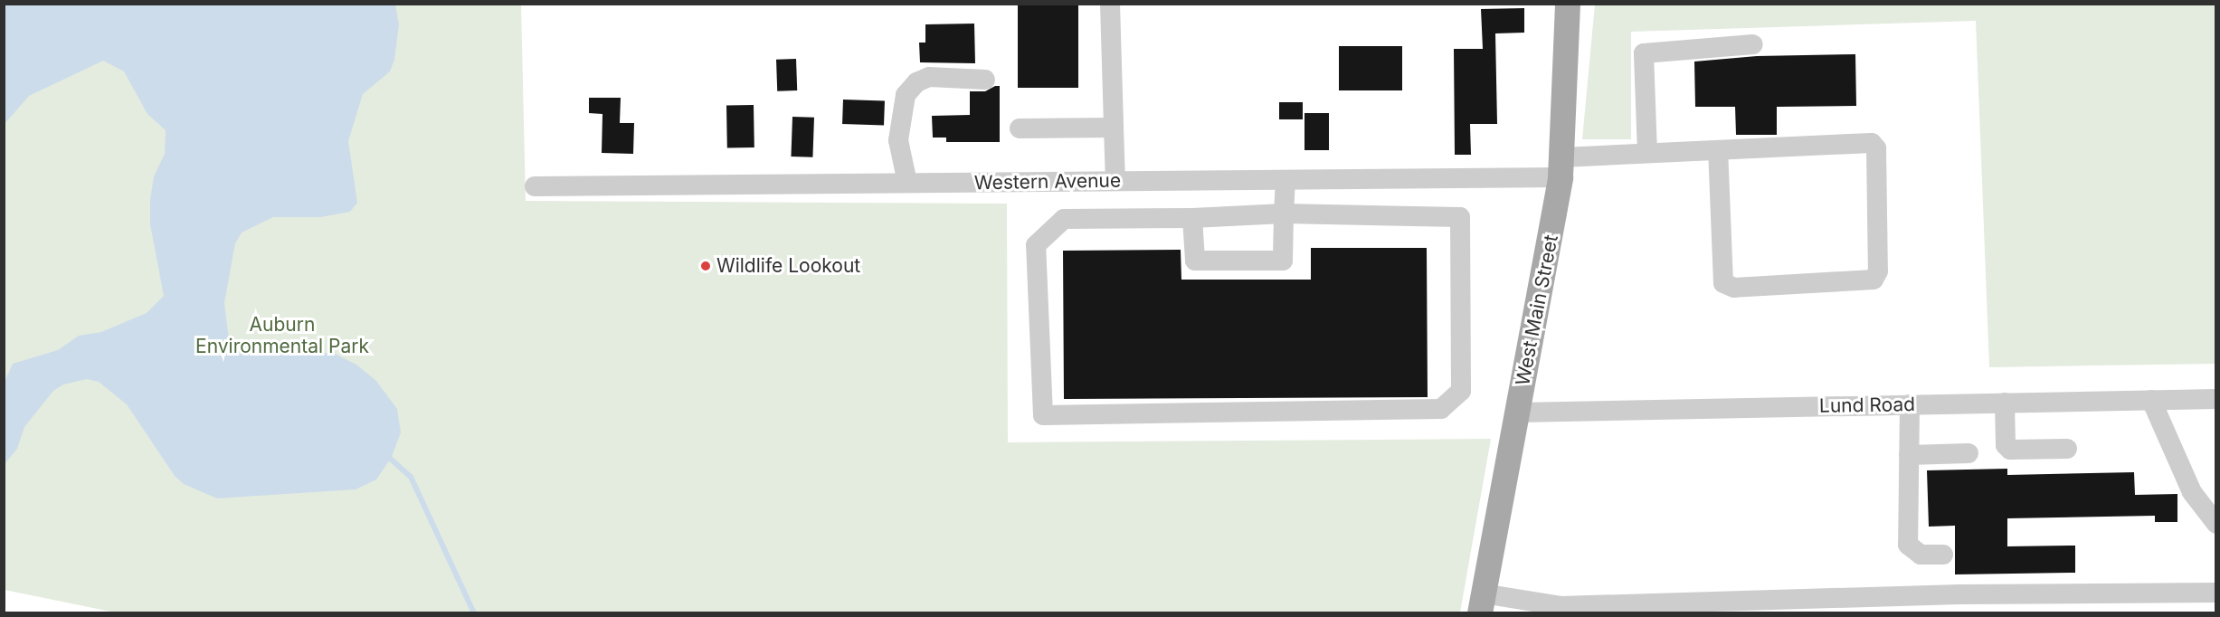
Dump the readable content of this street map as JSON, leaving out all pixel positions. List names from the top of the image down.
{
  "streets": {
    "main road": ["West Main Street"],
    "street": ["Western Avenue", "Lund Road"]
  },
  "crossings": [
    ["Western Avenue", "West Main Street"],
    ["West Main Street", "Lund Road"]
  ],
  "parks": ["Auburn Environmental Park"],
  "places": ["Wildlife Lookout"]
}
